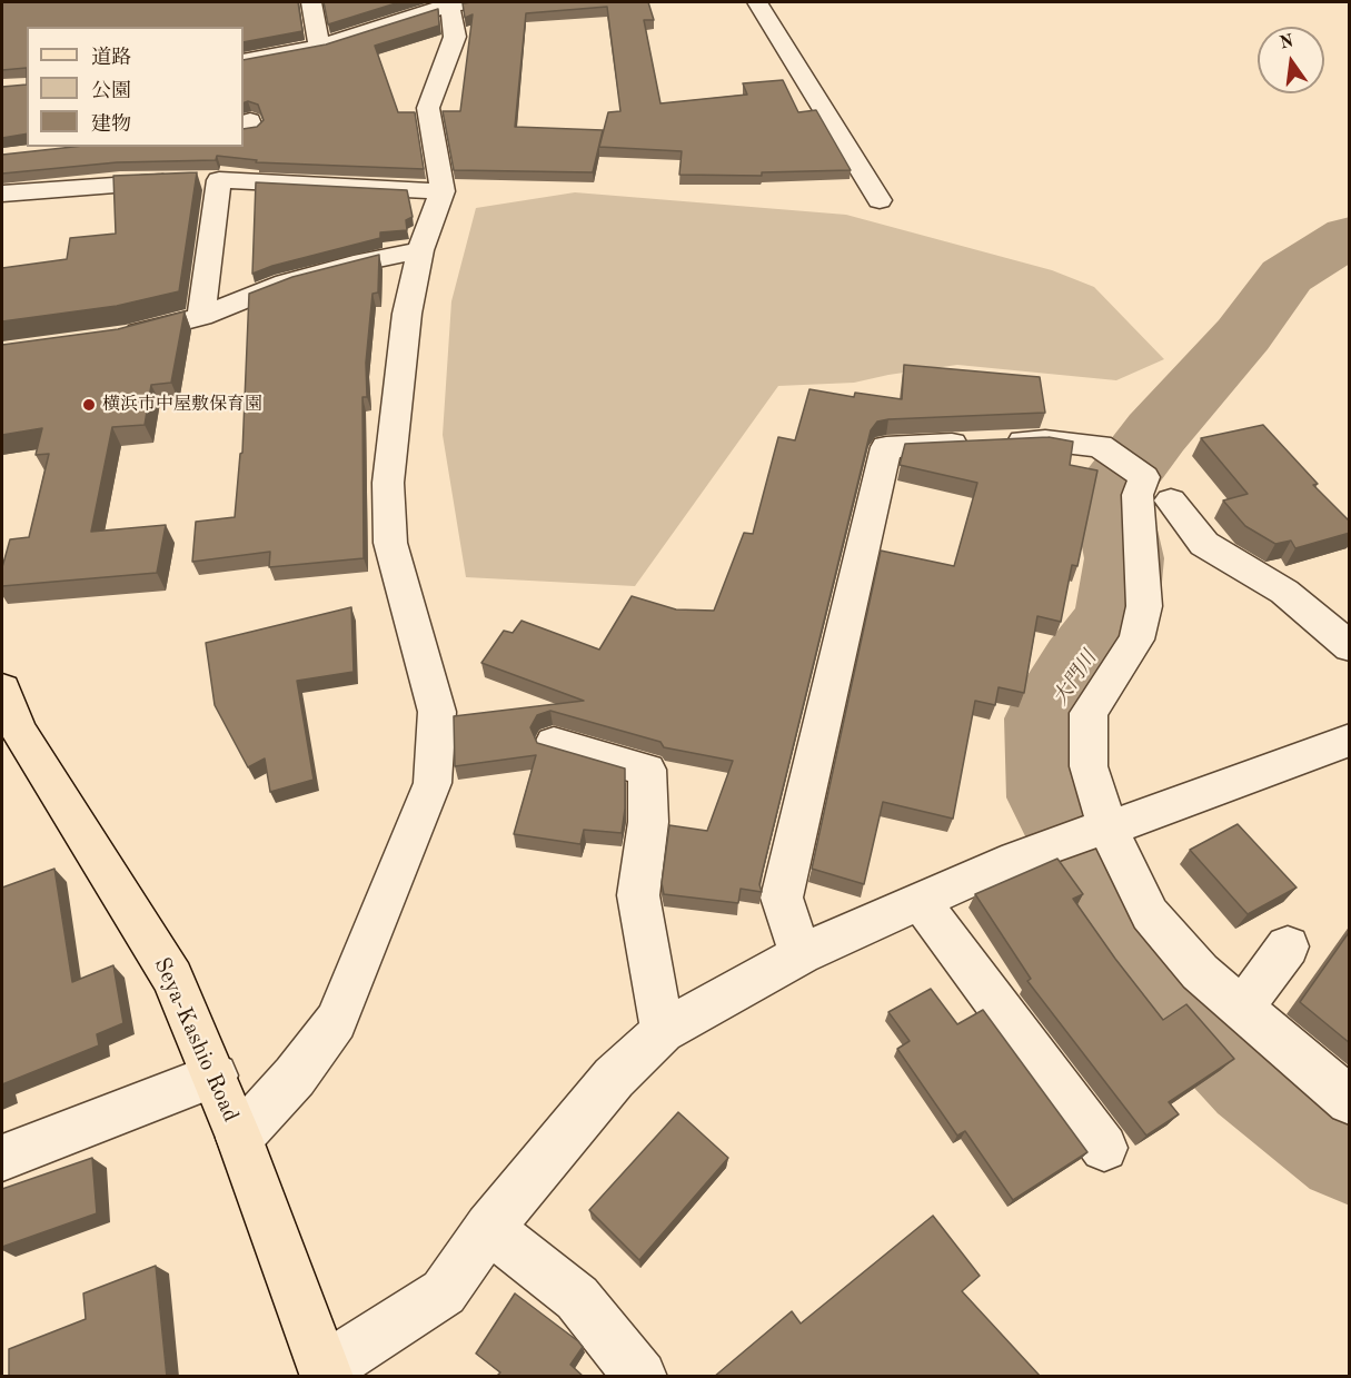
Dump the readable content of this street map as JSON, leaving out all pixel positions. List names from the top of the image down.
{
  "streets": {
    "main road": ["Seya-Kashio Road"]
  },
  "water": ["大門川"],
  "places": ["横浜市中屋敷保育園"],
  "legend": ["道路", "公園", "建物"],
  "north": "top"
}
